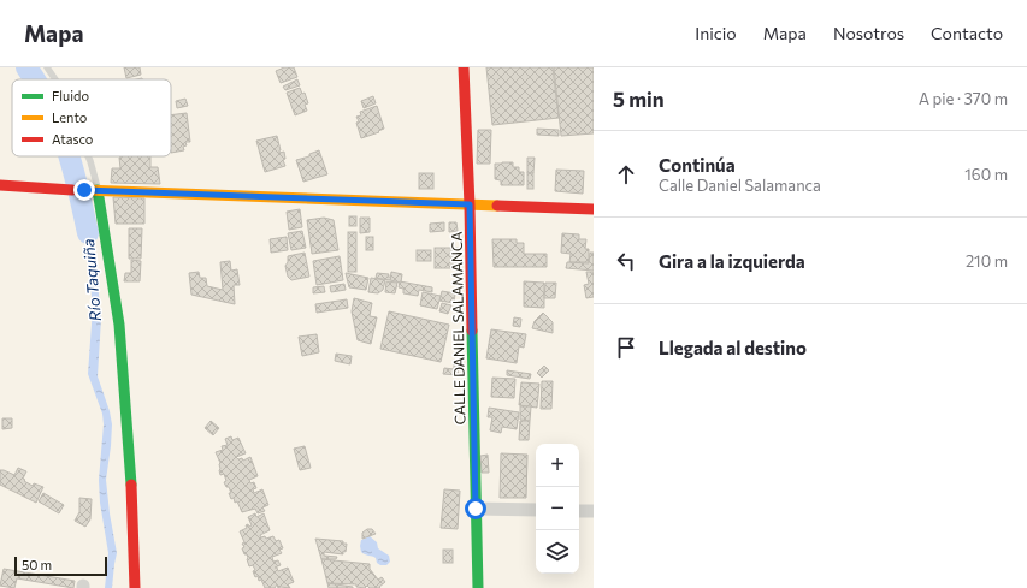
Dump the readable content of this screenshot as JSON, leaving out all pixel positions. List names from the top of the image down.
{
  "streets": {
    "street": ["CALLE DANIEL SALAMANCA"]
  },
  "water": ["Río Taquiña"],
  "legend": ["Fluido", "Lento", "Atasco"],
  "scale_bar": "50 m",
  "page": {
    "header": "Mapa",
    "nav": [
      "Inicio",
      "Mapa",
      "Nosotros",
      "Contacto"
    ],
    "heading": ["5 min", "A pie · 370 m"],
    "list": [
      ["Continúa", "Calle Daniel Salamanca", "160 m"],
      ["Gira a la izquierda", "210 m"],
      "Llegada al destino"
    ],
    "map_buttons": ["+", "−"],
    "scale": "50 m"
  }
}
